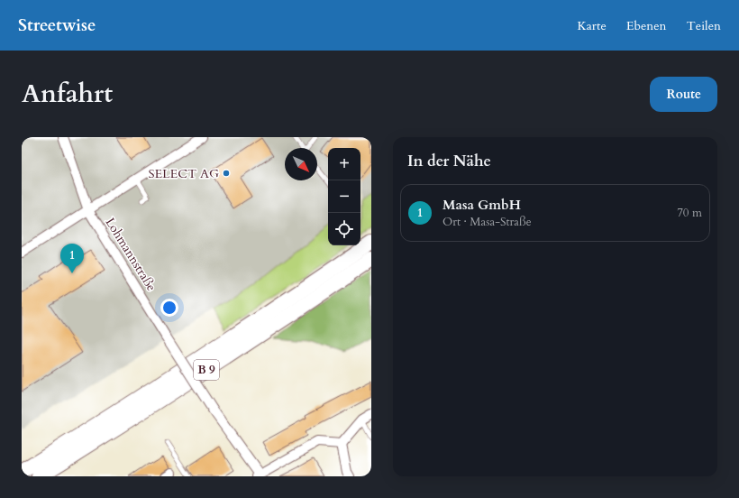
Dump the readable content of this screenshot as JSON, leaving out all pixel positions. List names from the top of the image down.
{
  "streets": {
    "highway": ["B 9"],
    "street": ["Lohmannstraße"]
  },
  "places": ["SELECT AG"],
  "north": "bottom right",
  "page": {
    "header": "Streetwise",
    "nav": ["Karte", "Ebenen", "Teilen"],
    "title": "Anfahrt",
    "buttons": "Route",
    "heading": "In der Nähe",
    "map_buttons": ["+", "−"],
    "list": [
      {
        "mark": "1",
        "name": "Masa GmbH",
        "note": "Ort · Masa-Straße",
        "value": "70 m"
      }
    ],
    "pins": "1"
  }
}
